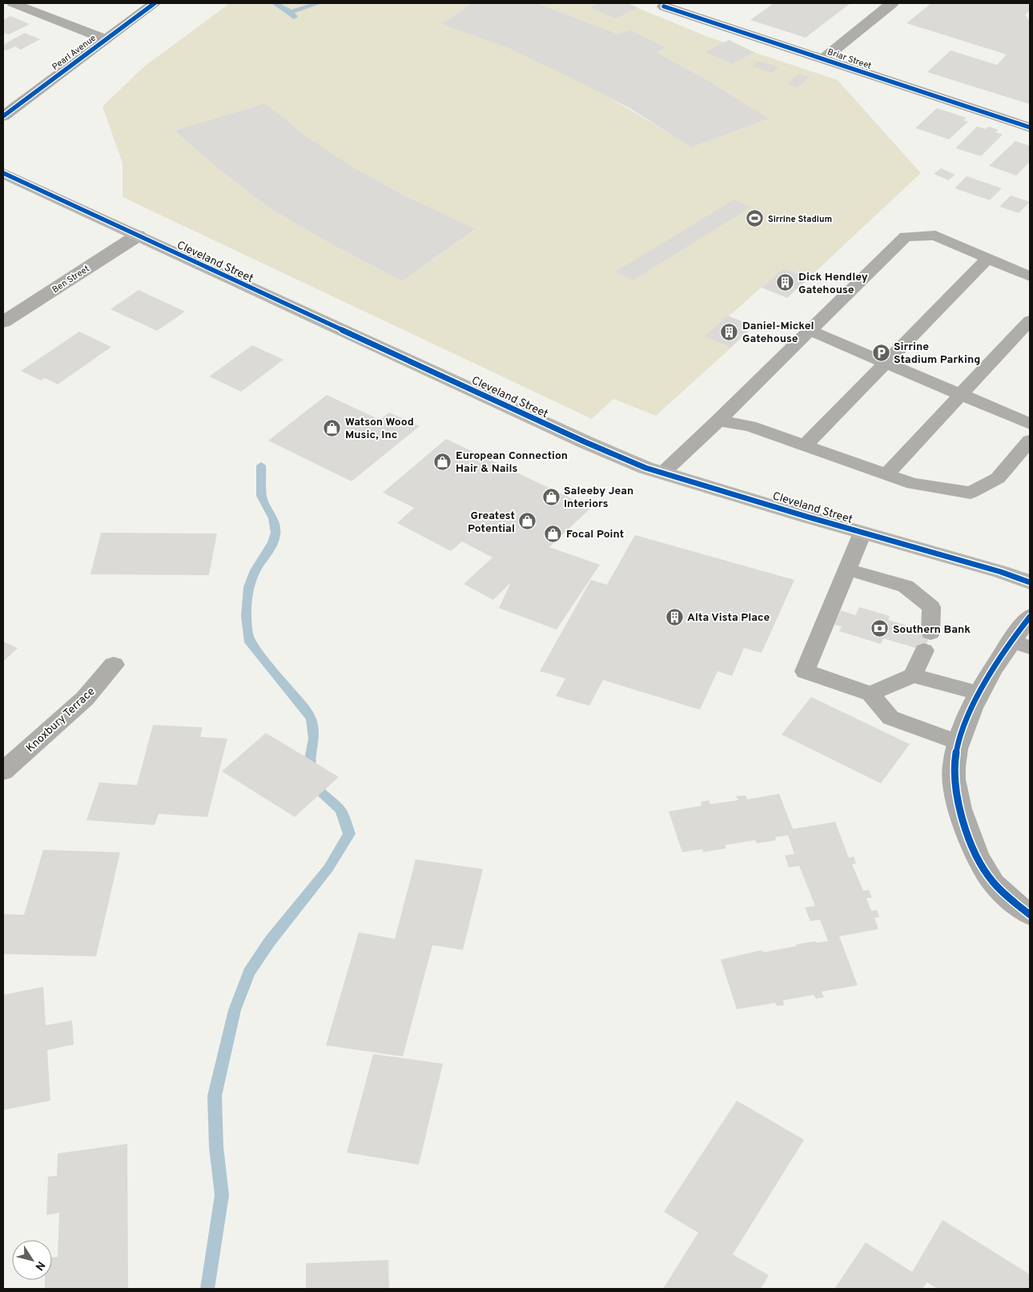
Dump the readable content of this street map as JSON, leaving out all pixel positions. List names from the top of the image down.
{
  "streets": {
    "street": [
      "Pearl Avenue",
      "Briar Street",
      "Cleveland Street",
      "Ben Street",
      "Knoxbury Terrace"
    ]
  },
  "crossings": [
    ["Cleveland Street", "Ben Street"]
  ],
  "places": {
    "sports": ["Sirrine Stadium"],
    "building": ["Dick Hendley Gatehouse", "Daniel-Mickel Gatehouse", "Alta Vista Place"],
    "parking": ["Sirrine Stadium Parking"],
    "shop": [
      "Watson Wood Music, Inc",
      "European Connection Hair & Nails",
      "Saleeby Jean Interiors",
      "Greatest Potential",
      "Focal Point"
    ],
    "bank": ["Southern Bank"]
  },
  "north": "bottom right"
}
